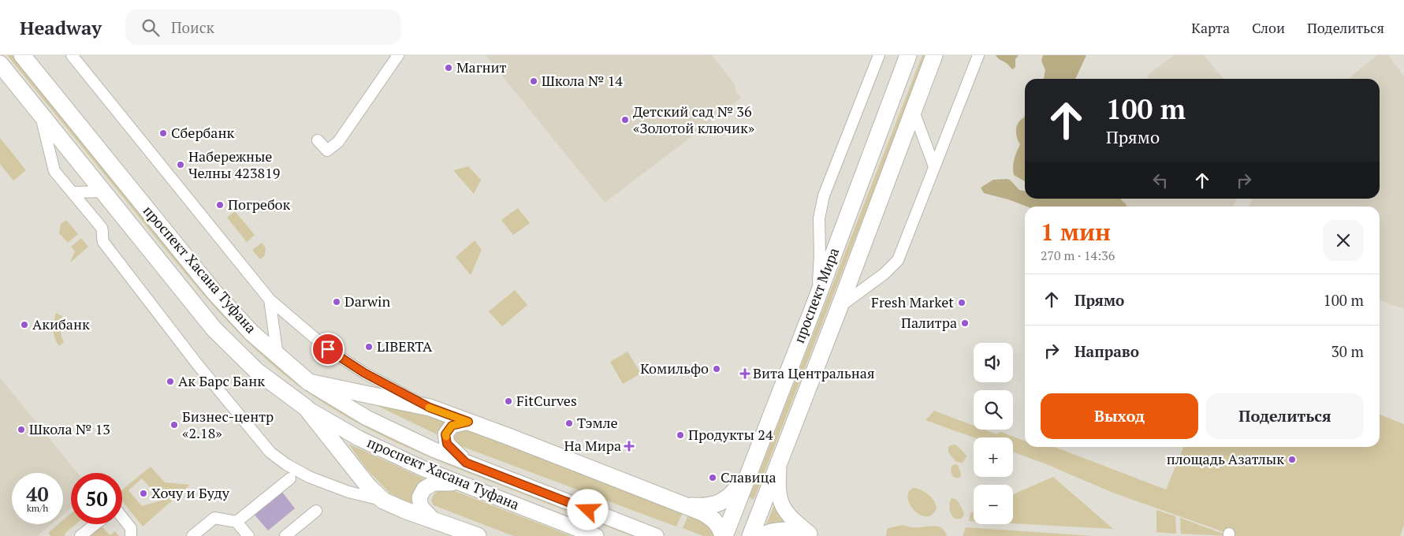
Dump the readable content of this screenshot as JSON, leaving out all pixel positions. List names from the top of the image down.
{
  "streets": {
    "main road": ["проспект Хасана Туфана", "проспект Мира"]
  },
  "places": {
    "other": [
      "Магнит",
      "Школа № 14",
      "Детский сад № 36 «Золотой ключик»",
      "Сбербанк",
      "Набережные Челны 423819",
      "Погребок",
      "Darwin",
      "Fresh Market",
      "Палитра",
      "Акибанк",
      "LIBERTA",
      "Комильфо",
      "Ак Барс Банк",
      "FitCurves",
      "Тэмле",
      "Бизнес-центр «2.18»",
      "Школа № 13",
      "Продукты 24",
      "площадь Азатлык",
      "Славица",
      "Хочу и Буду"
    ],
    "health": ["Вита Центральная", "На Мира"]
  },
  "page": {
    "header": "Headway",
    "search": "Поиск",
    "nav": ["Карта", "Слои", "Поделиться"],
    "turn": ["100 m", "Прямо"],
    "heading": ["1 мин", "270 m · 14:36"],
    "list": [
      {
        "name": "Прямо",
        "value": "100 m"
      },
      {
        "name": "Направо",
        "value": "30 m"
      }
    ],
    "map_buttons": ["+", "−"],
    "buttons": ["Выход", "Поделиться"],
    "speed": "40 km/h",
    "limit": "50"
  }
}
